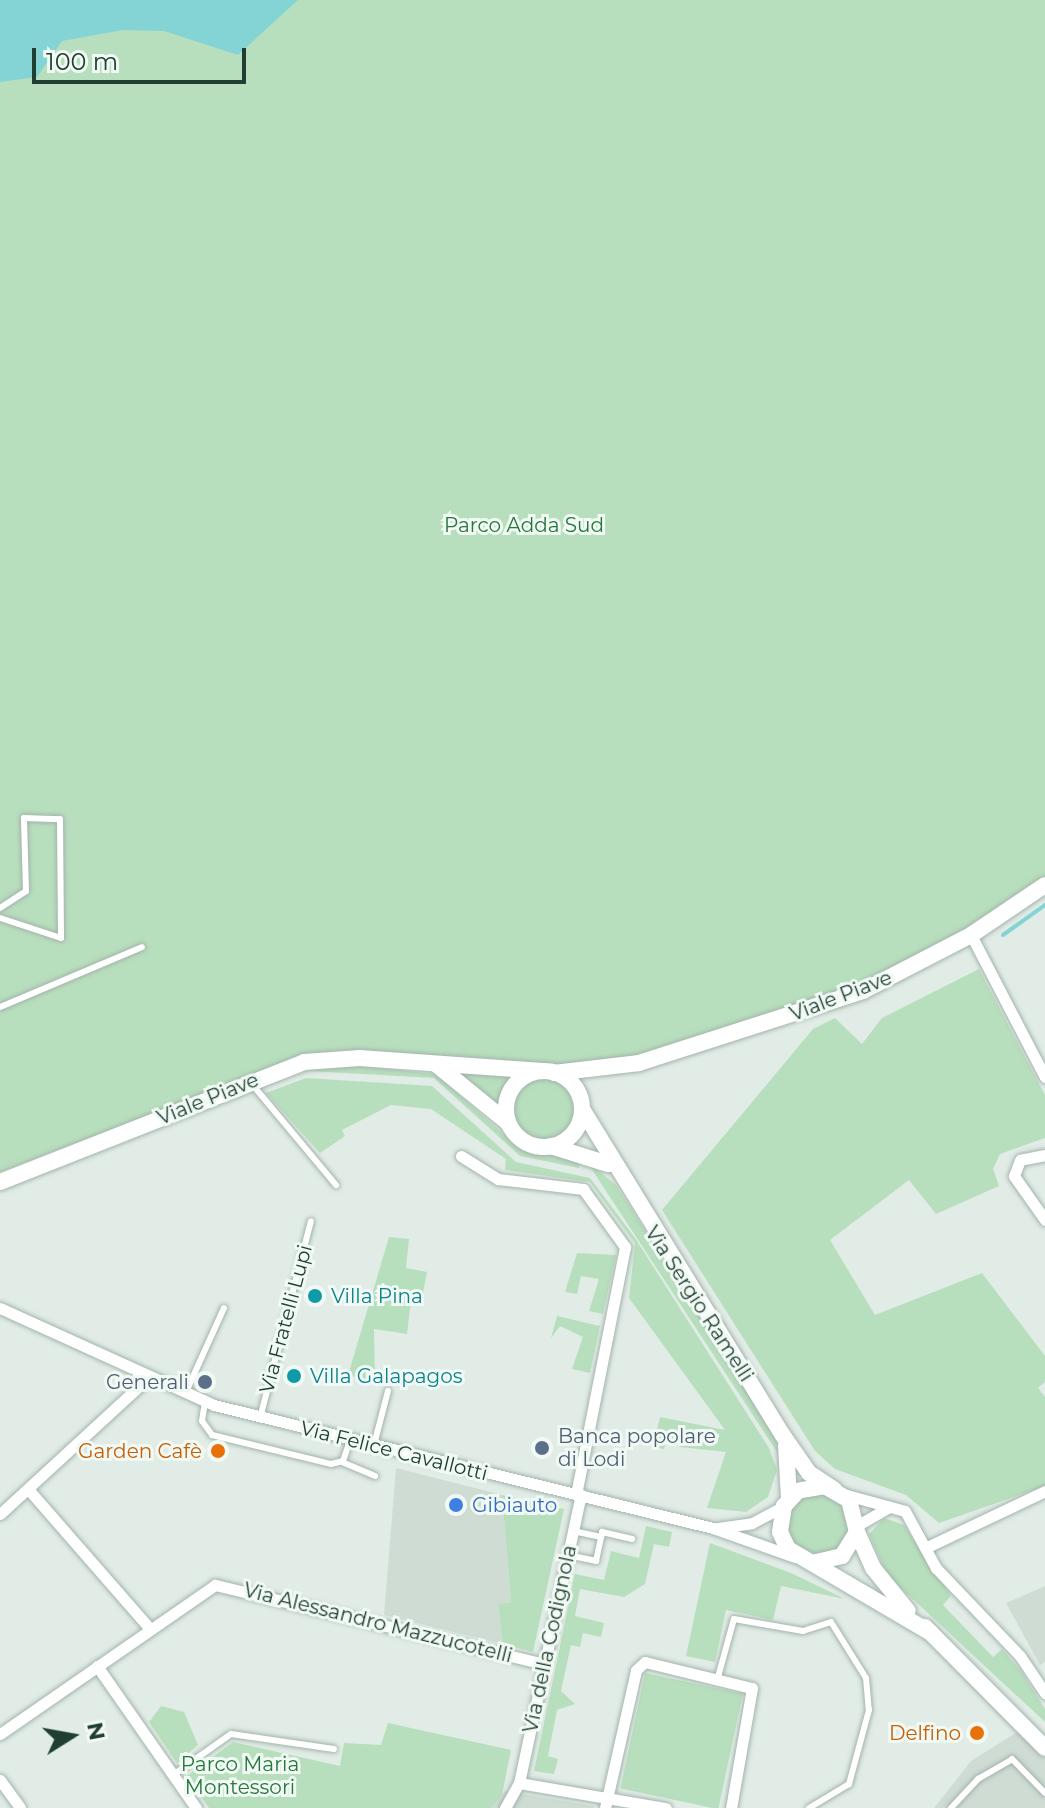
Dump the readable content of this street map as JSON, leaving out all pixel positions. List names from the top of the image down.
{
  "streets": {
    "street": [
      "Viale Piave",
      "Via Sergio Ramelli",
      "Via Felice Cavallotti",
      "Via Alessandro Mazzucotelli",
      "Via della Codignola"
    ],
    "lane": ["Via Fratelli Lupi"]
  },
  "crossings": [
    ["Viale Piave", "Via Sergio Ramelli"],
    ["Via Sergio Ramelli", "Via Felice Cavallotti"],
    ["Via Fratelli Lupi", "Via Felice Cavallotti"],
    ["Via Felice Cavallotti", "Via della Codignola"],
    ["Via Alessandro Mazzucotelli", "Via della Codignola"]
  ],
  "parks": ["Parco Adda Sud", "Parco Maria Montessori"],
  "places": [
    "Villa Pina",
    "Villa Galapagos",
    "Generali",
    "Banca popolare di Lodi",
    "Garden Cafè",
    "Gibiauto",
    "Delfino"
  ],
  "scale_bar": "100 m",
  "north": "right"
}
